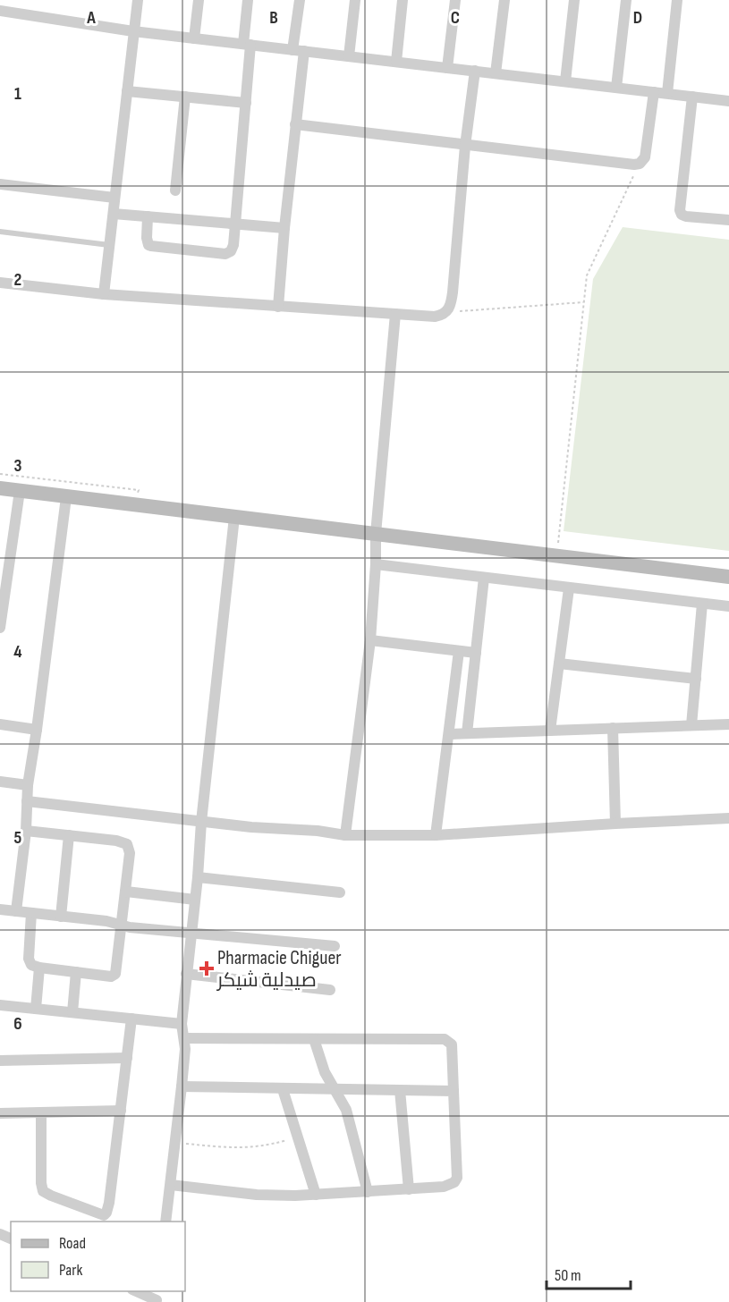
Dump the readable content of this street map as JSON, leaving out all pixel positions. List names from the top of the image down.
{
  "places": {
    "health": ["Pharmacie Chiguer صيدلية شيكر"]
  },
  "legend": ["Road", "Park"],
  "scale_bar": "50 m",
  "grid": {
    "columns": [
      "A",
      "B",
      "C",
      "D"
    ],
    "rows": [
      "1",
      "2",
      "3",
      "4",
      "5",
      "6"
    ]
  }
}
